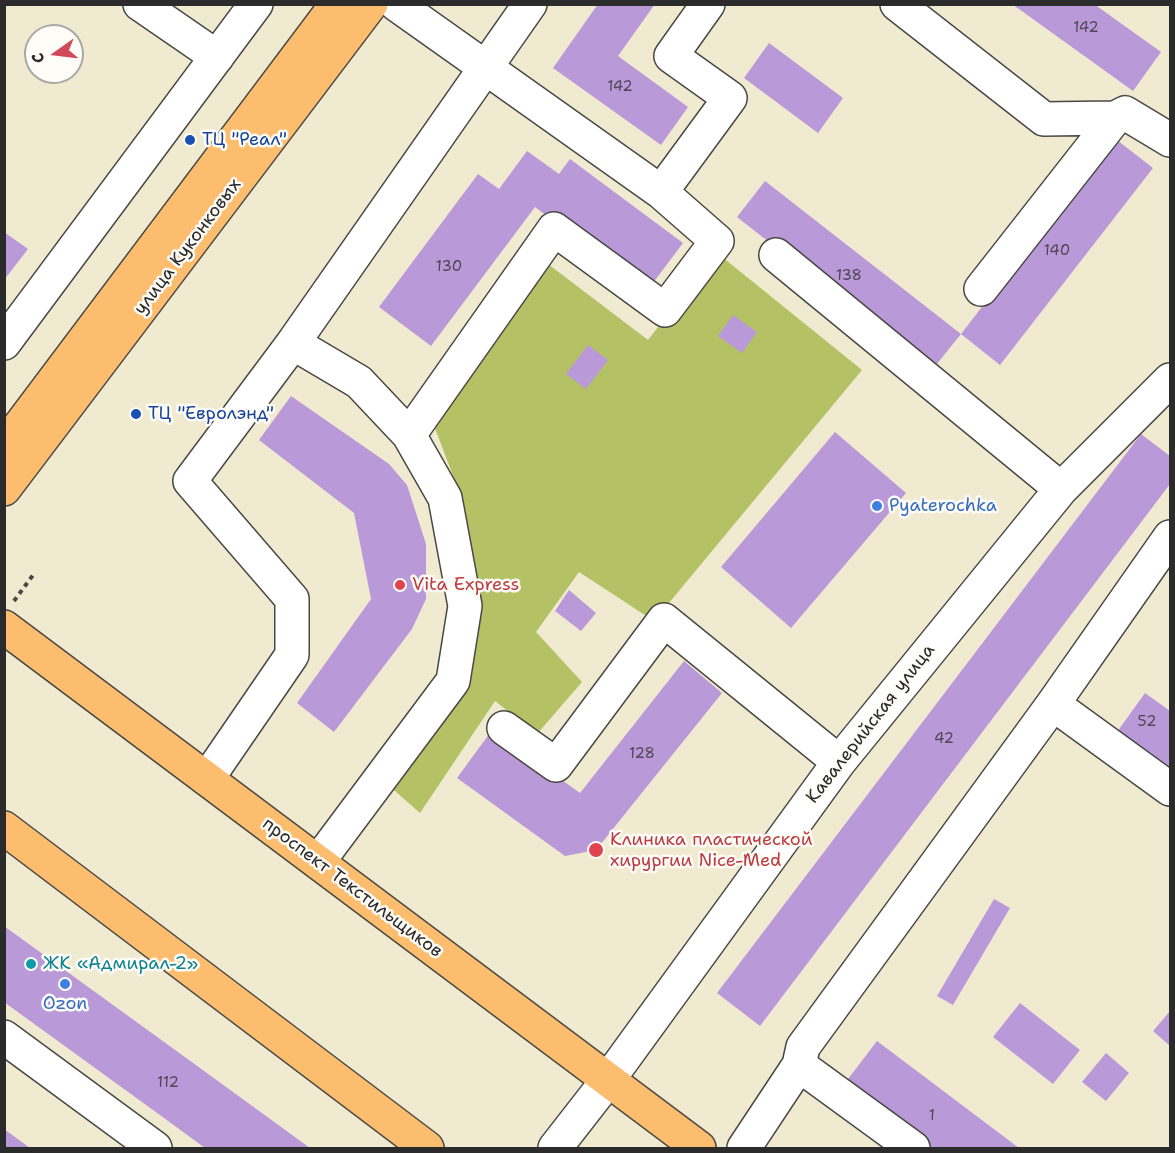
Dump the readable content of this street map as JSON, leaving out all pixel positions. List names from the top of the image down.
{
  "streets": {
    "main road": ["улица Куконковых", "проспект Текстильщиков"],
    "street": ["Кавалерийская улица"]
  },
  "crossings": [
    ["Кавалерийская улица", "проспект Текстильщиков"]
  ],
  "places": [
    "ТЦ \"Реал\"",
    "ТЦ \"Евролэнд\"",
    "Pyaterochka",
    "Vita Express",
    "Клиника пластической хирургии Nice-Med",
    "ЖК «Адмирал-2»",
    "Ozon"
  ],
  "house_numbers": [
    "142",
    "142",
    "140",
    "130",
    "138",
    "52",
    "42",
    "128",
    "112",
    "1"
  ],
  "north": "left"
}
